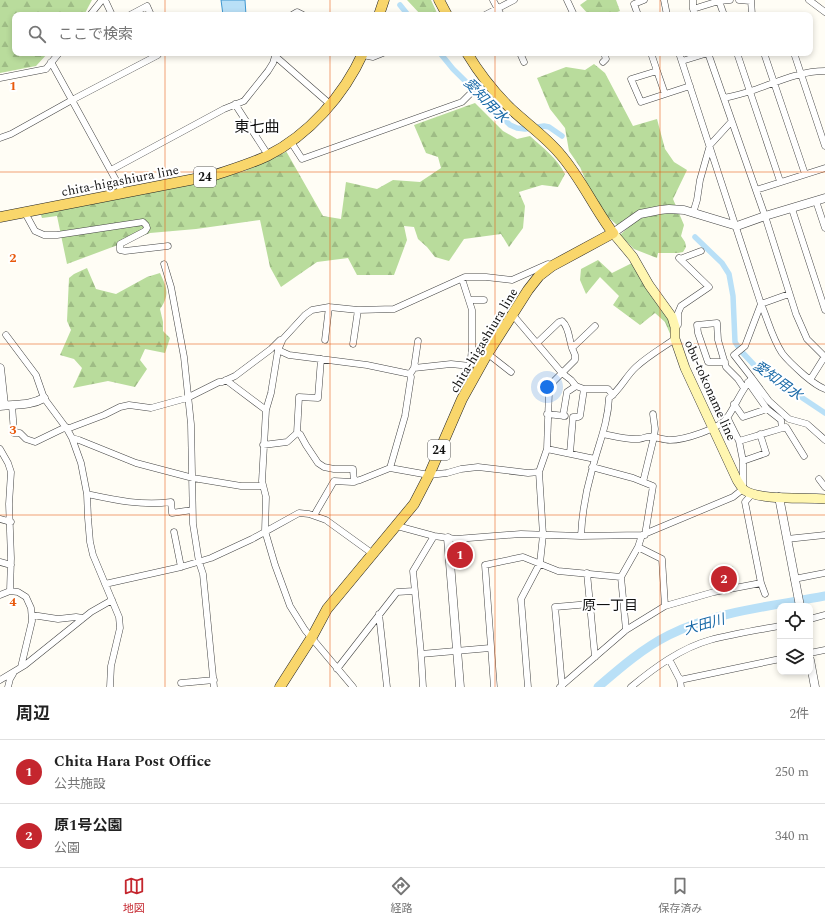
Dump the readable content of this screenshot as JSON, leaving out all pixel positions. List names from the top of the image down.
{
  "streets": {
    "main road": ["24", "chita-higashiura line", "obu-tokoname line"]
  },
  "crossings": [
    ["chita-higashiura line", "obu-tokoname line"]
  ],
  "districts": ["東七曲", "原一丁目"],
  "water": ["愛知用水", "大田川"],
  "page": {
    "search": "ここで検索",
    "pins": ["1", "2"],
    "heading": ["周辺", "2件"],
    "list": [
      {
        "mark": "1",
        "name": "Chita Hara Post Office",
        "note": "公共施設",
        "value": "250 m"
      },
      {
        "mark": "2",
        "name": "原1号公園",
        "note": "公園",
        "value": "340 m"
      }
    ],
    "nav": ["地図", "経路", "保存済み"]
  },
  "grid": {
    "rows": [
      "1",
      "2",
      "3",
      "4"
    ]
  }
}
